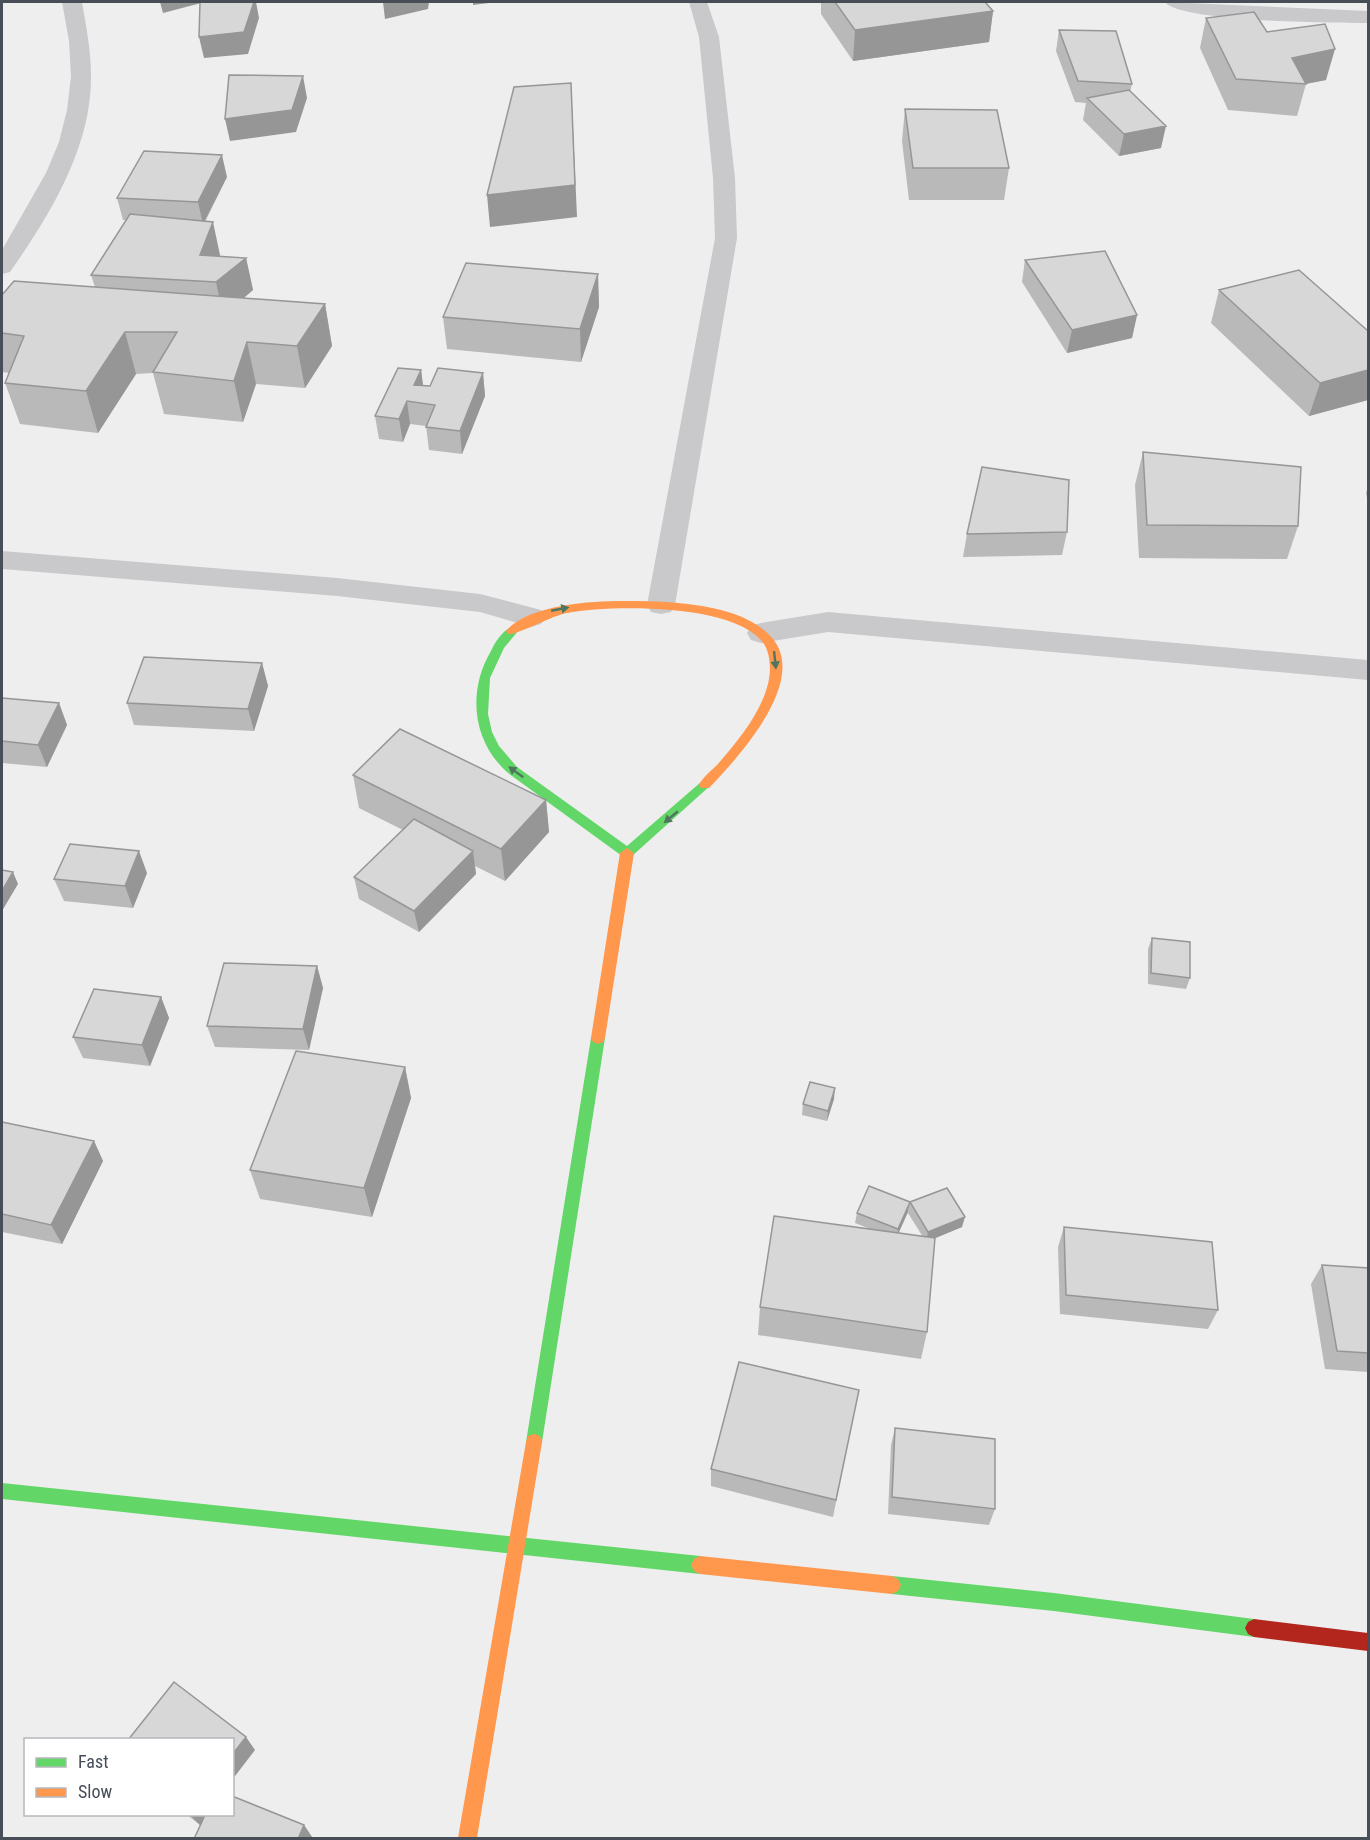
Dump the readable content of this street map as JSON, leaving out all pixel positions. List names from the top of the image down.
{
  "legend": ["Fast", "Slow"]
}
